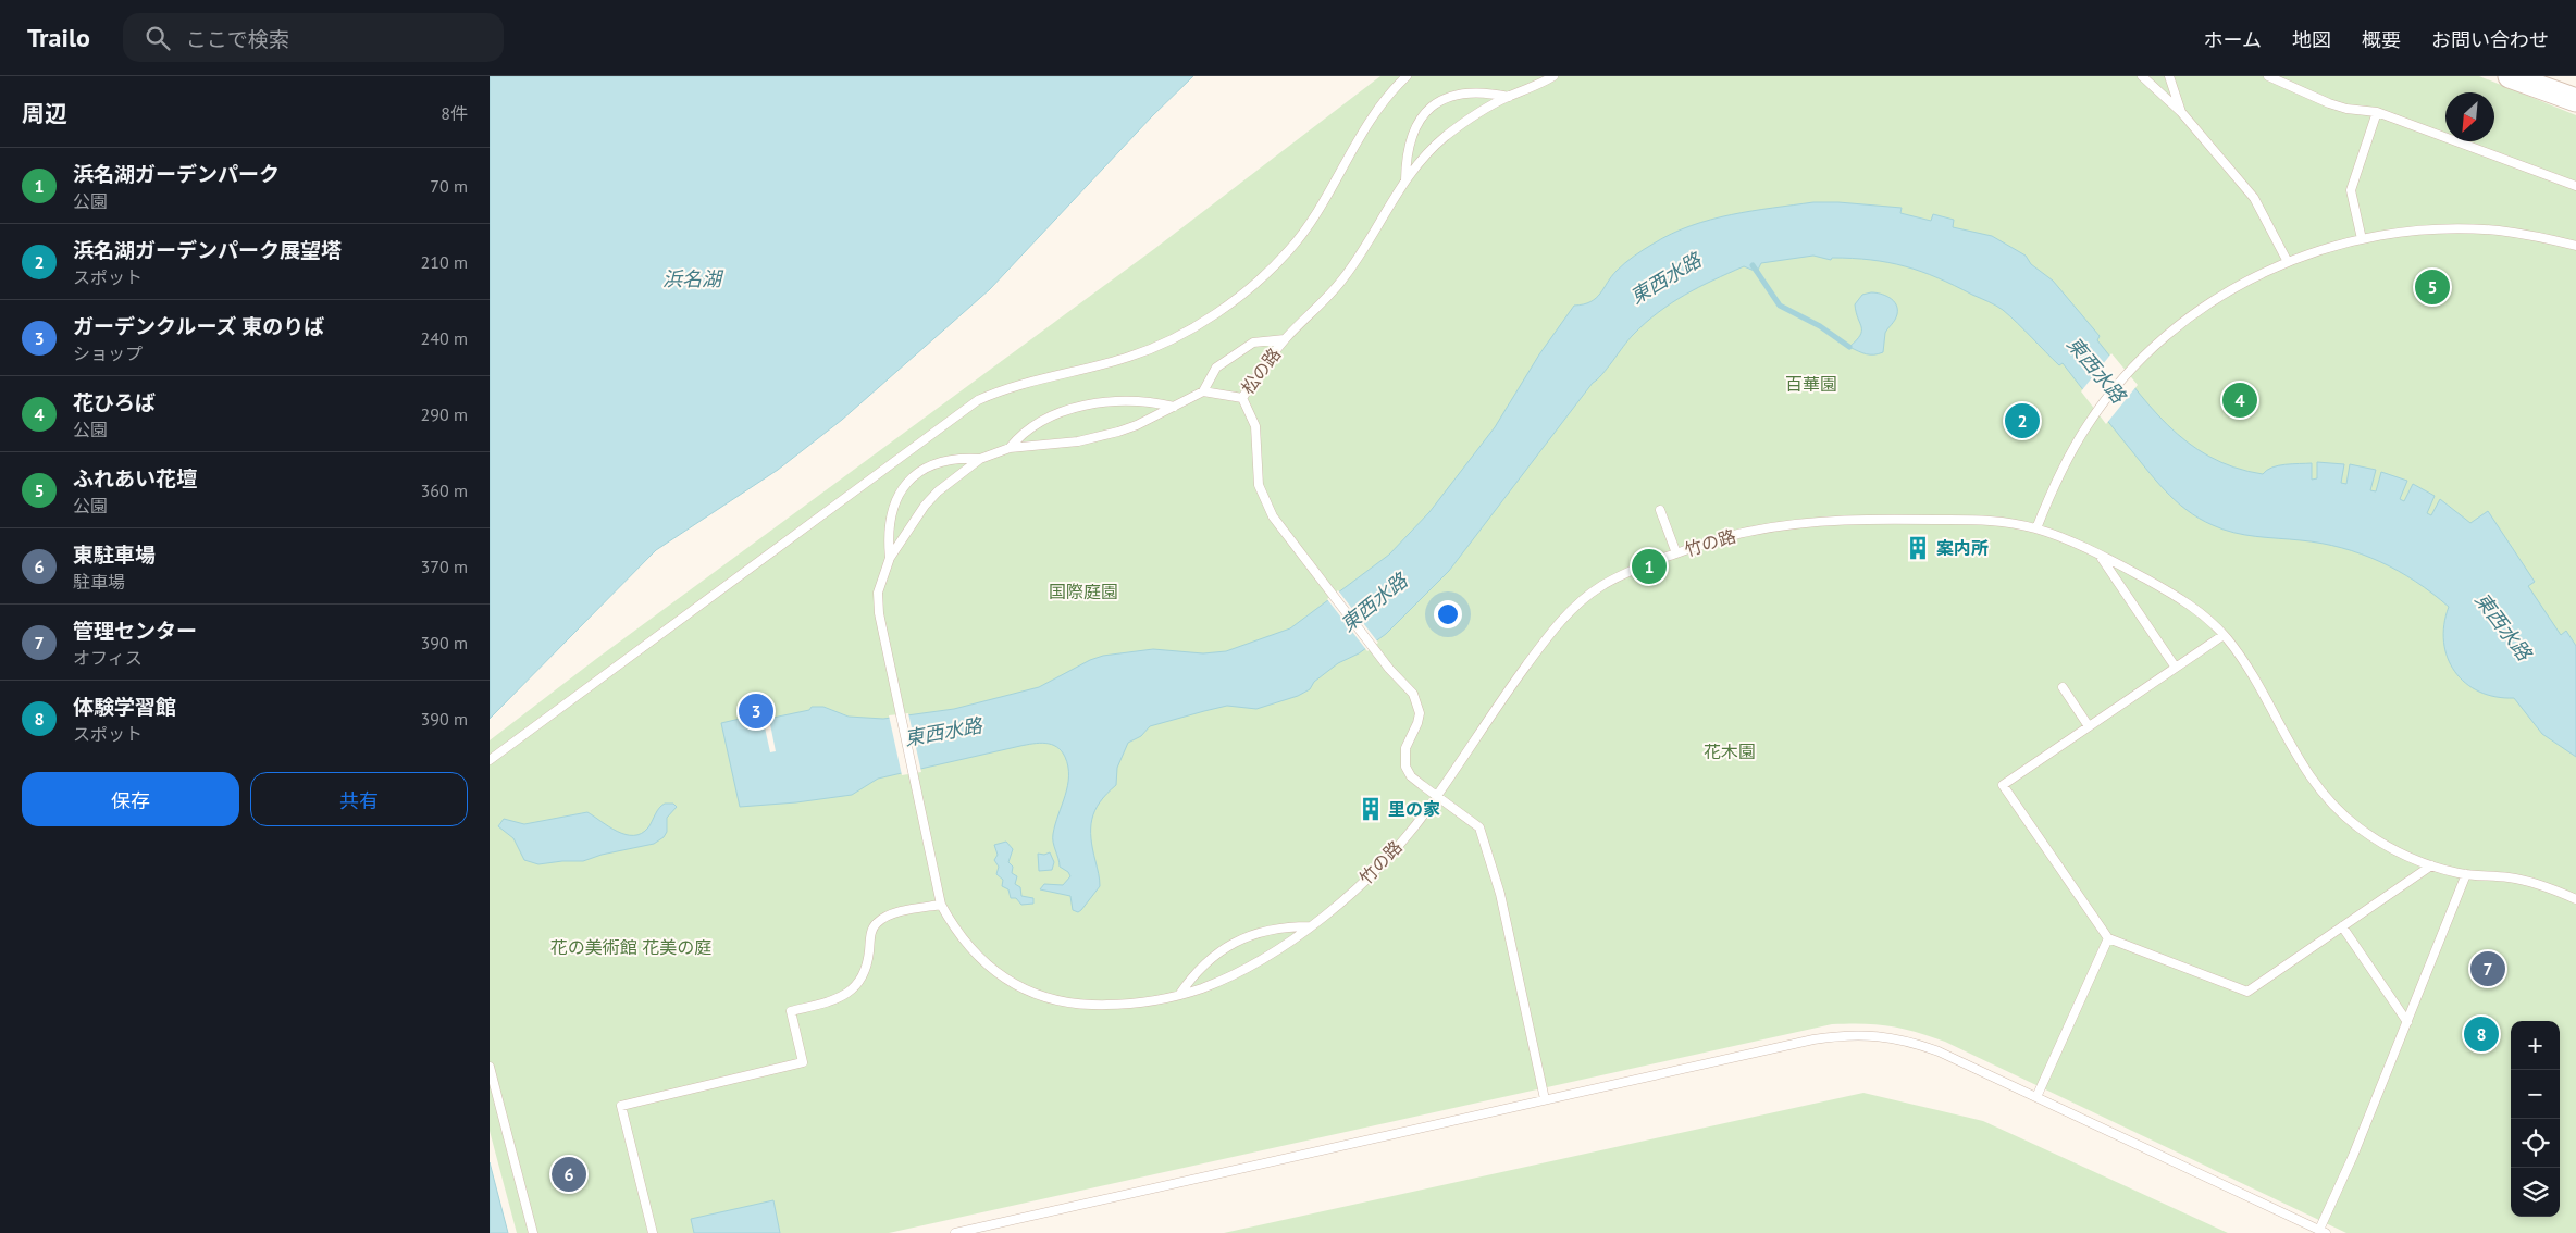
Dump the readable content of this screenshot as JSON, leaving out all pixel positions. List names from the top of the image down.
{
  "streets": {
    "lane": ["松の路", "竹の路"]
  },
  "water": ["浜名湖", "東西水路"],
  "parks": [
    "百華園",
    "国際庭園",
    "花木園",
    "花の美術館 花美の庭"
  ],
  "places": {
    "building": ["案内所", "里の家"]
  },
  "north": "bottom left",
  "page": {
    "header": "Trailo",
    "search": "ここで検索",
    "nav": [
      "ホーム",
      "地図",
      "概要",
      "お問い合わせ"
    ],
    "heading": ["周辺", "8件"],
    "list": [
      {
        "mark": "1",
        "name": "浜名湖ガーデンパーク",
        "note": "公園",
        "value": "70 m"
      },
      {
        "mark": "2",
        "name": "浜名湖ガーデンパーク展望塔",
        "note": "スポット",
        "value": "210 m"
      },
      {
        "mark": "3",
        "name": "ガーデンクルーズ 東のりば",
        "note": "ショップ",
        "value": "240 m"
      },
      {
        "mark": "4",
        "name": "花ひろば",
        "note": "公園",
        "value": "290 m"
      },
      {
        "mark": "5",
        "name": "ふれあい花壇",
        "note": "公園",
        "value": "360 m"
      },
      {
        "mark": "6",
        "name": "東駐車場",
        "note": "駐車場",
        "value": "370 m"
      },
      {
        "mark": "7",
        "name": "管理センター",
        "note": "オフィス",
        "value": "390 m"
      },
      {
        "mark": "8",
        "name": "体験学習館",
        "note": "スポット",
        "value": "390 m"
      }
    ],
    "pins": [
      "5",
      "4",
      "2",
      "1",
      "3",
      "7",
      "8",
      "6"
    ],
    "buttons": ["保存", "共有"],
    "map_buttons": ["+", "−"]
  }
}
